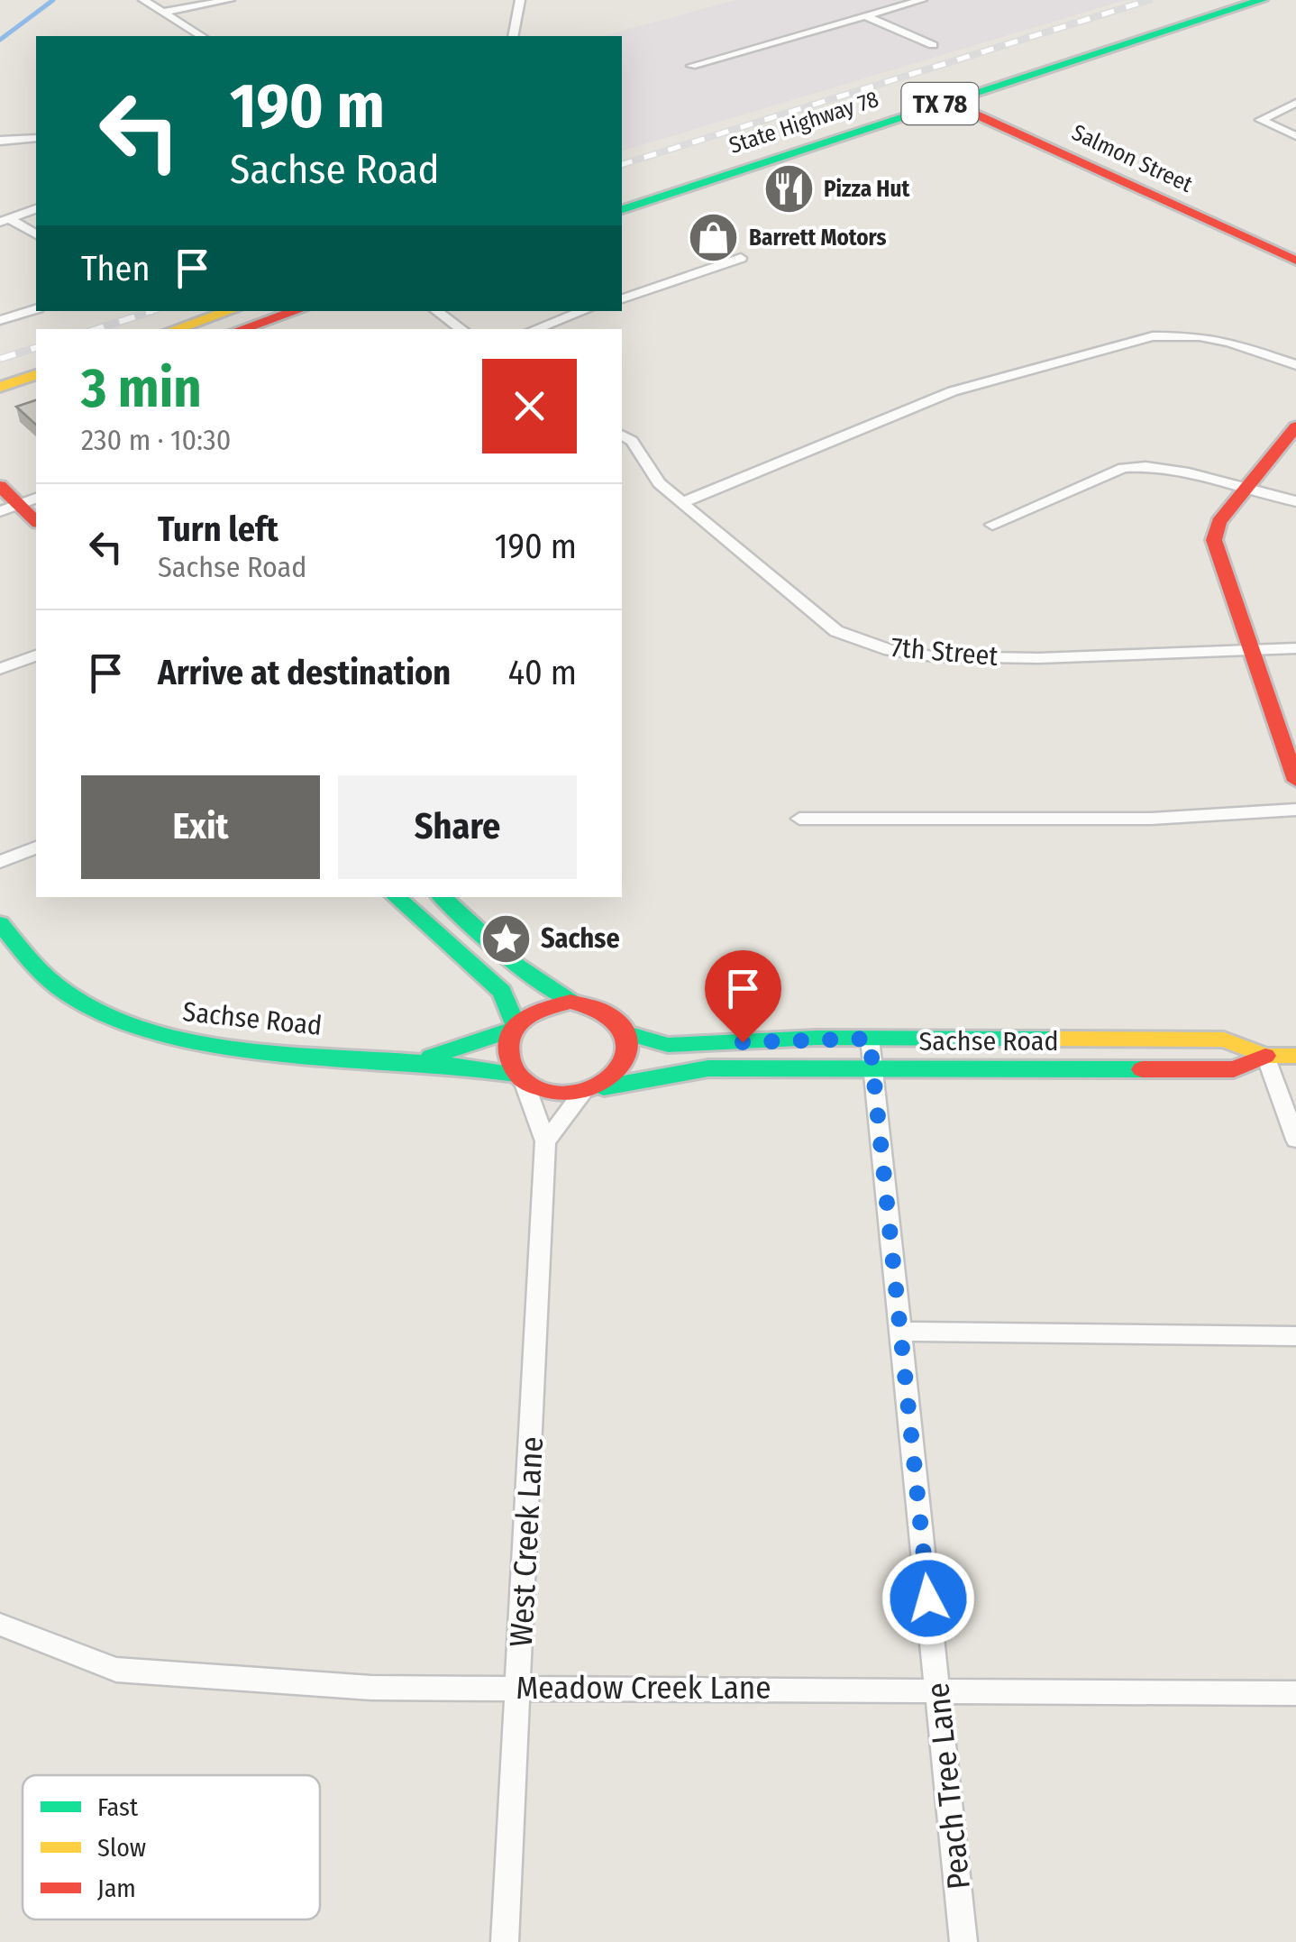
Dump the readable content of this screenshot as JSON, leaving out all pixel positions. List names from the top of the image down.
{
  "streets": {
    "main road": [
      "TX 78",
      "State Highway 78",
      "Salmon Street",
      "Sachse Road"
    ],
    "street": [
      "7th Street",
      "West Creek Lane",
      "Meadow Creek Lane",
      "Peach Tree Lane"
    ]
  },
  "crossings": [
    ["State Highway 78", "Salmon Street"],
    ["Sachse Road", "West Creek Lane"],
    ["Sachse Road", "Peach Tree Lane"],
    ["West Creek Lane", "Meadow Creek Lane"],
    ["Meadow Creek Lane", "Peach Tree Lane"]
  ],
  "places": {
    "restaurant": ["Pizza Hut"],
    "shop": ["Barrett Motors"],
    "place": ["Sachse"]
  },
  "legend": ["Fast", "Slow", "Jam"],
  "page": {
    "turn": ["190 m", "Sachse Road"],
    "then": "Then",
    "heading": ["3 min", "230 m · 10:30"],
    "list": [
      {
        "name": "Turn left",
        "note": "Sachse Road",
        "value": "190 m"
      },
      {
        "name": "Arrive at destination",
        "value": "40 m"
      }
    ],
    "buttons": ["Exit", "Share"]
  }
}
